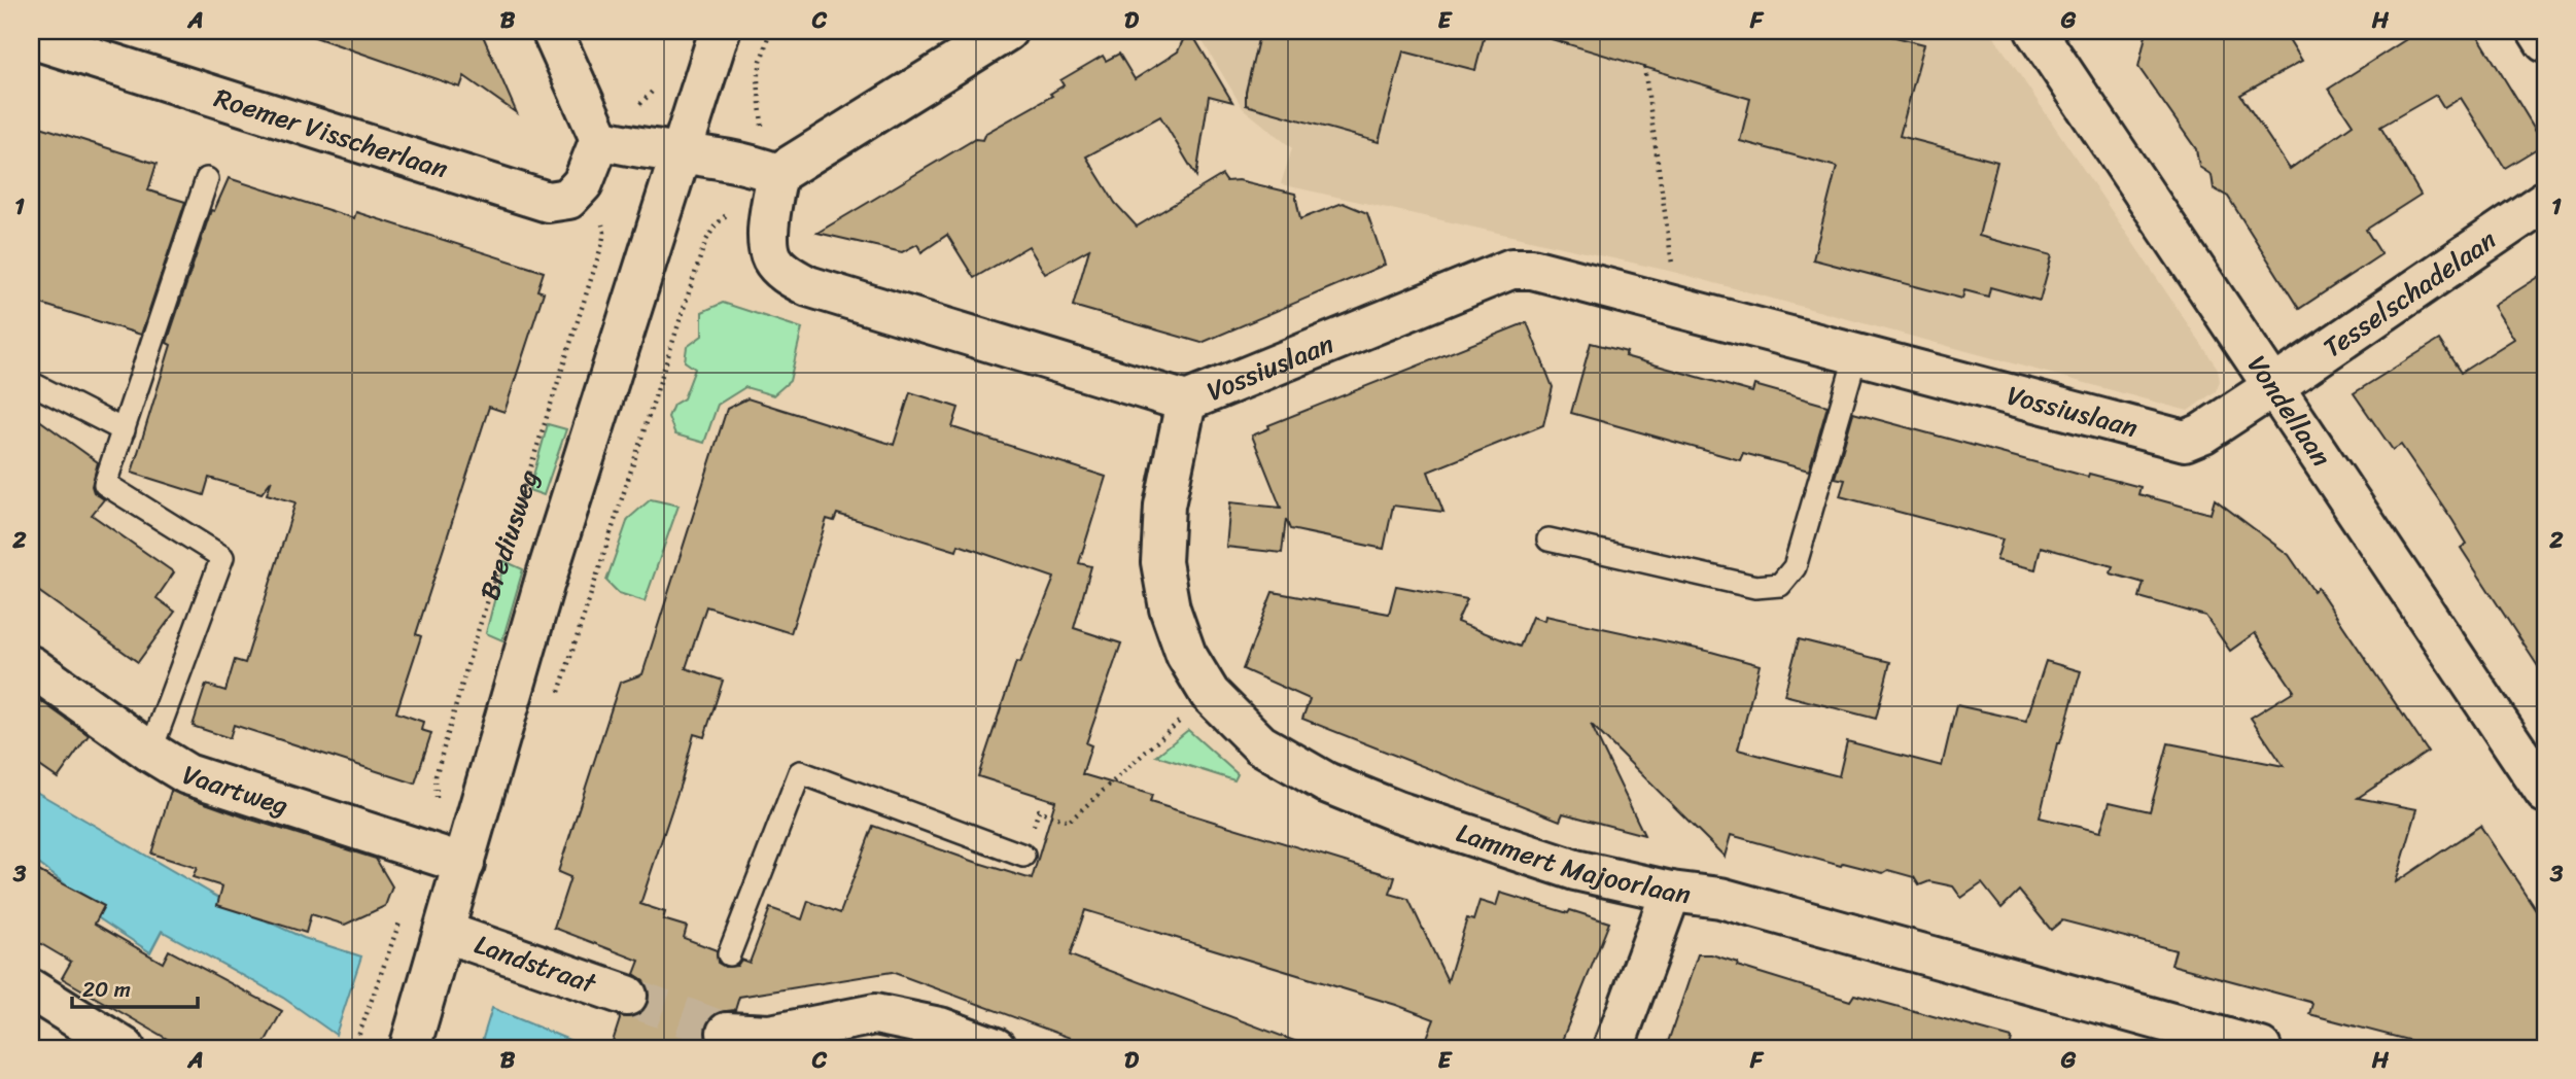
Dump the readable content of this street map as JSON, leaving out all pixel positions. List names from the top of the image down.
{
  "streets": {
    "street": [
      "Roemer Visscherlaan",
      "Tesselschadelaan",
      "Vossiuslaan",
      "Vondellaan",
      "Brediusweg",
      "Vaartweg",
      "Lammert Majoorlaan",
      "Landstraat"
    ]
  },
  "crossings": [
    ["Tesselschadelaan", "Vossiuslaan"],
    ["Tesselschadelaan", "Vondellaan"],
    ["Vossiuslaan", "Vondellaan"],
    ["Vossiuslaan", "Lammert Majoorlaan"],
    ["Brediusweg", "Vaartweg"],
    ["Brediusweg", "Landstraat"]
  ],
  "scale_bar": "20 m",
  "grid": {
    "columns": [
      "A",
      "B",
      "C",
      "D",
      "E",
      "F",
      "G",
      "H"
    ],
    "rows": ["1", "2", "3"]
  }
}
